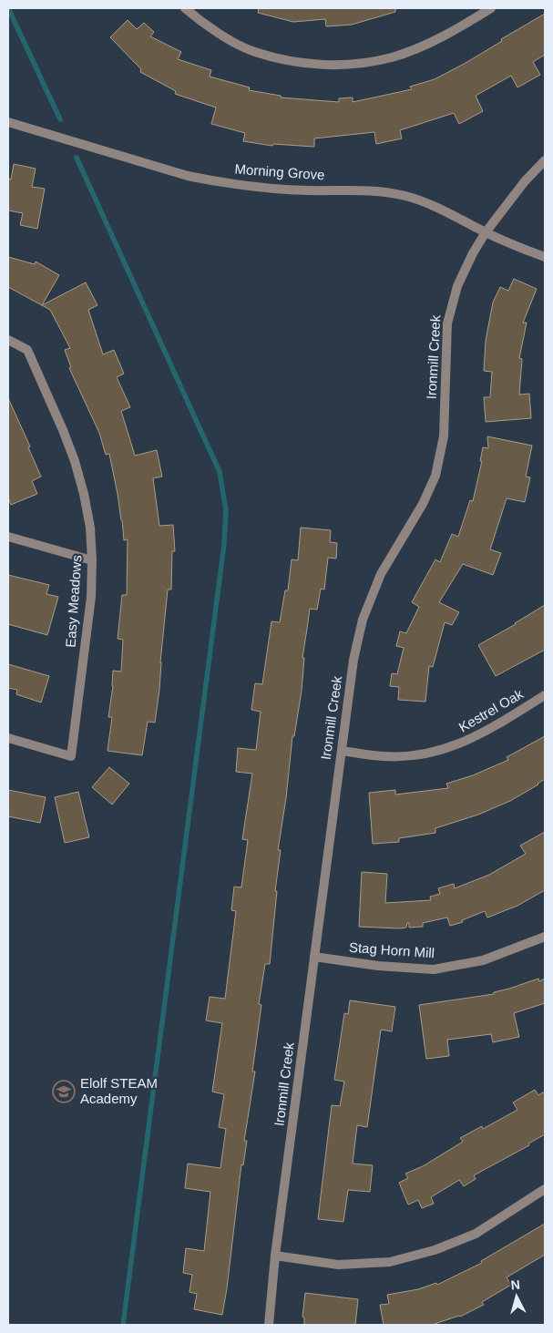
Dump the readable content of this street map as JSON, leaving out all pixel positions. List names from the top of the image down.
{
  "streets": {
    "street": [
      "Morning Grove",
      "Ironmill Creek",
      "Easy Meadows",
      "Kestrel Oak",
      "Stag Horn Mill"
    ]
  },
  "crossings": [
    ["Morning Grove", "Ironmill Creek"],
    ["Ironmill Creek", "Kestrel Oak"],
    ["Ironmill Creek", "Stag Horn Mill"]
  ],
  "places": {
    "school or university": ["Elolf STEAM Academy"]
  },
  "north": "top"
}
